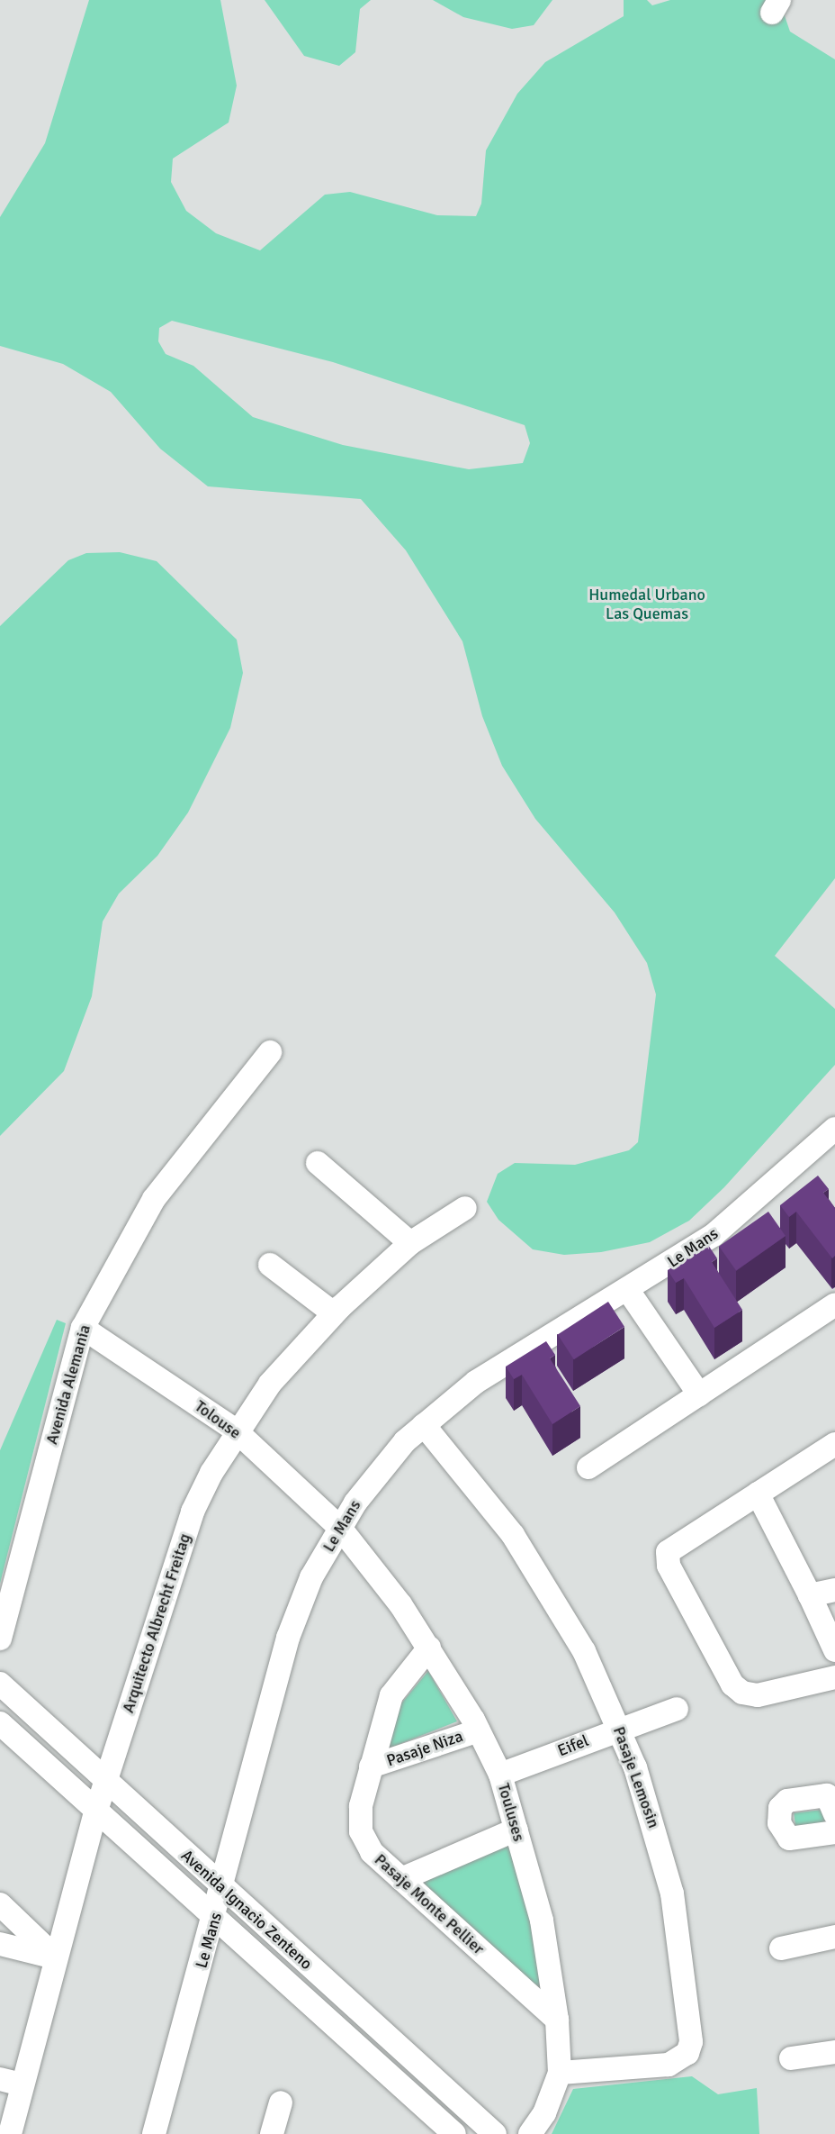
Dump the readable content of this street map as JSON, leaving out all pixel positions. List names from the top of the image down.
{
  "streets": {
    "street": [
      "Le Mans",
      "Avenida Alemania",
      "Tolouse",
      "Arquitecto Albrecht Freitag",
      "Eifel",
      "Pasaje Niza",
      "Pasaje Lemosin",
      "Touluses",
      "Pasaje Monte Pellier",
      "Avenida Ignacio Zenteno"
    ]
  },
  "crossings": [
    ["Le Mans", "Tolouse"],
    ["Le Mans", "Pasaje Lemosin"],
    ["Le Mans", "Touluses"],
    ["Le Mans", "Avenida Ignacio Zenteno"],
    ["Avenida Alemania", "Tolouse"],
    ["Tolouse", "Arquitecto Albrecht Freitag"],
    ["Tolouse", "Touluses"],
    ["Arquitecto Albrecht Freitag", "Avenida Ignacio Zenteno"],
    ["Eifel", "Pasaje Lemosin"],
    ["Eifel", "Touluses"],
    ["Pasaje Niza", "Touluses"],
    ["Pasaje Niza", "Pasaje Monte Pellier"],
    ["Pasaje Lemosin", "Touluses"],
    ["Touluses", "Pasaje Monte Pellier"]
  ],
  "parks": ["Humedal Urbano Las Quemas"]
}
